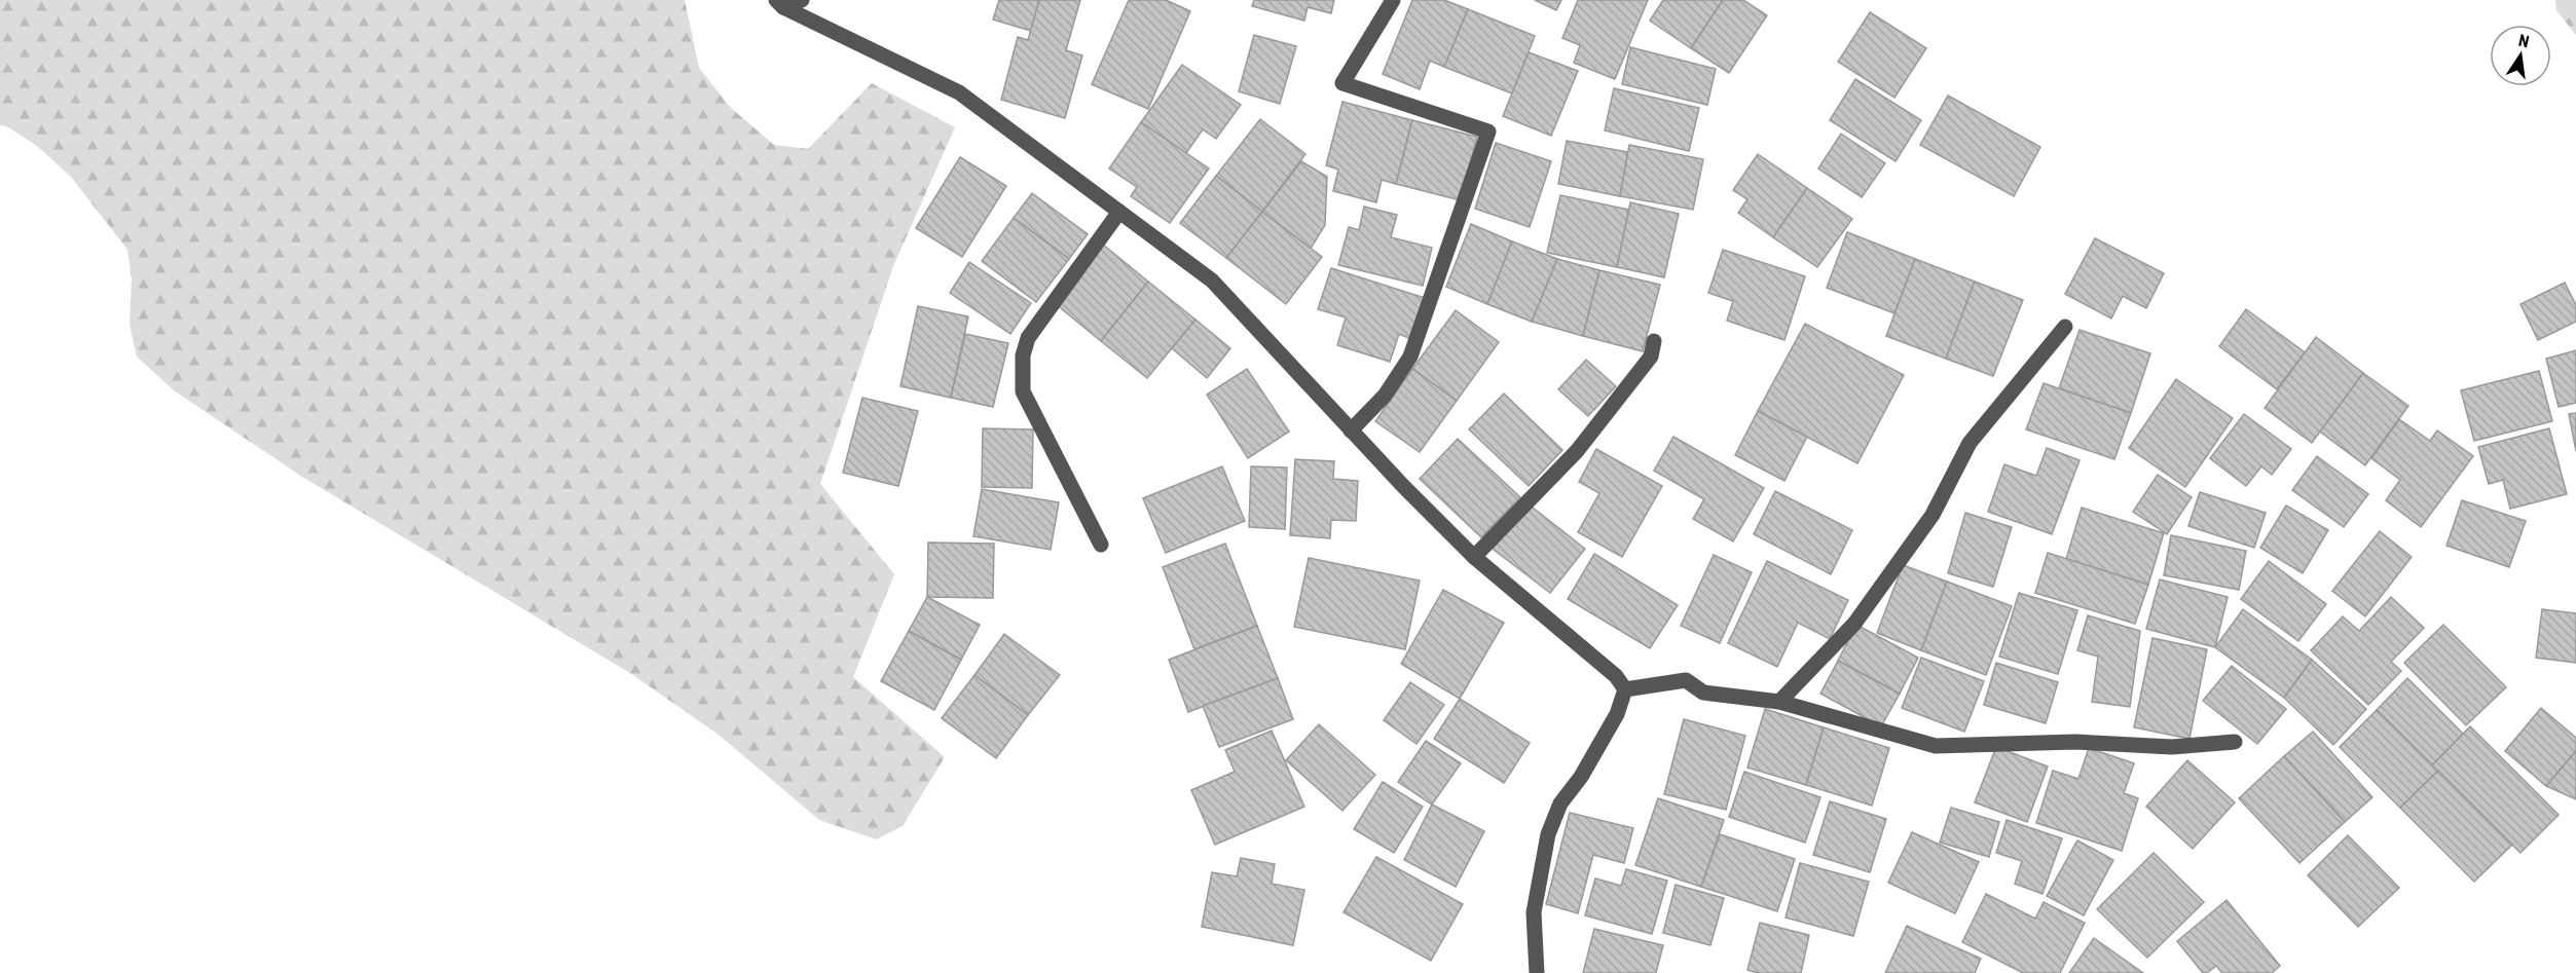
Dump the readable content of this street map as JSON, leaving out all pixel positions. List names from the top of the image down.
{
  "north": "top"
}
